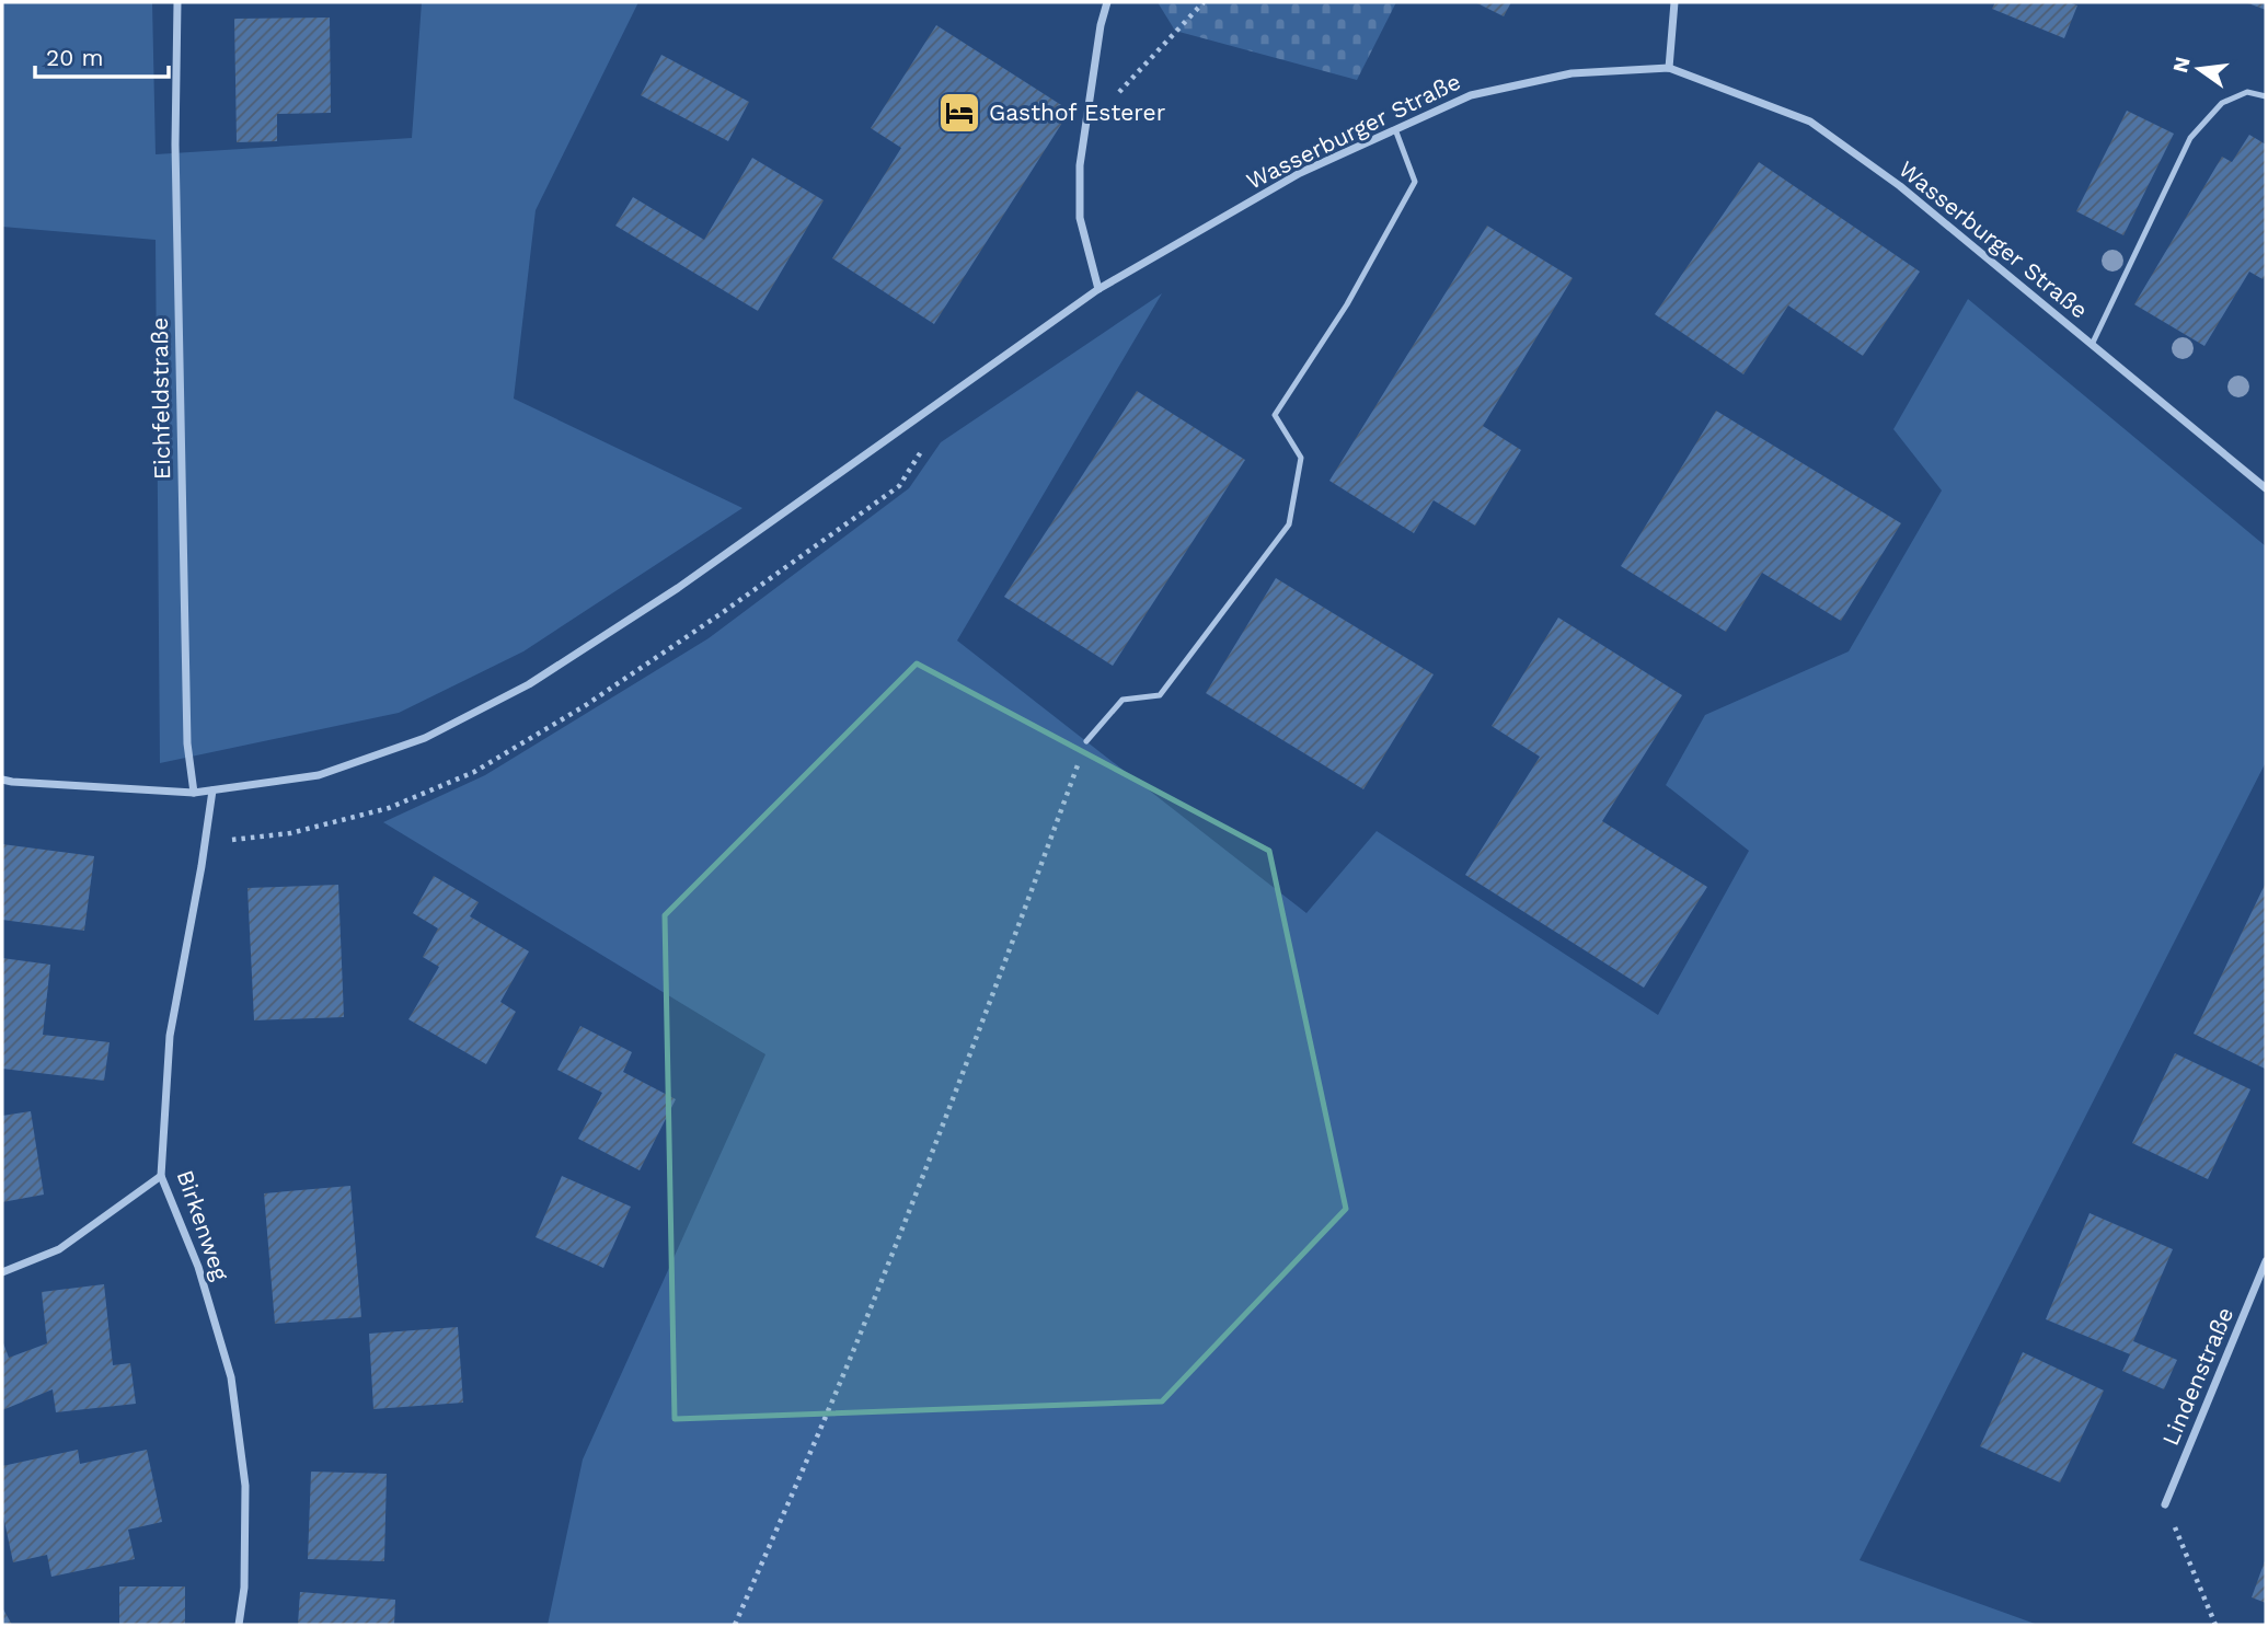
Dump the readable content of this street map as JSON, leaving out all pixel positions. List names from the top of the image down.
{
  "streets": {
    "street": [
      "Wasserburger Straße",
      "Eichfeldstraße",
      "Birkenweg",
      "Lindenstraße"
    ]
  },
  "crossings": [
    ["Wasserburger Straße", "Eichfeldstraße"],
    ["Wasserburger Straße", "Birkenweg"]
  ],
  "places": {
    "hotel": ["Gasthof Esterer"]
  },
  "scale_bar": "20 m",
  "north": "left"
}
